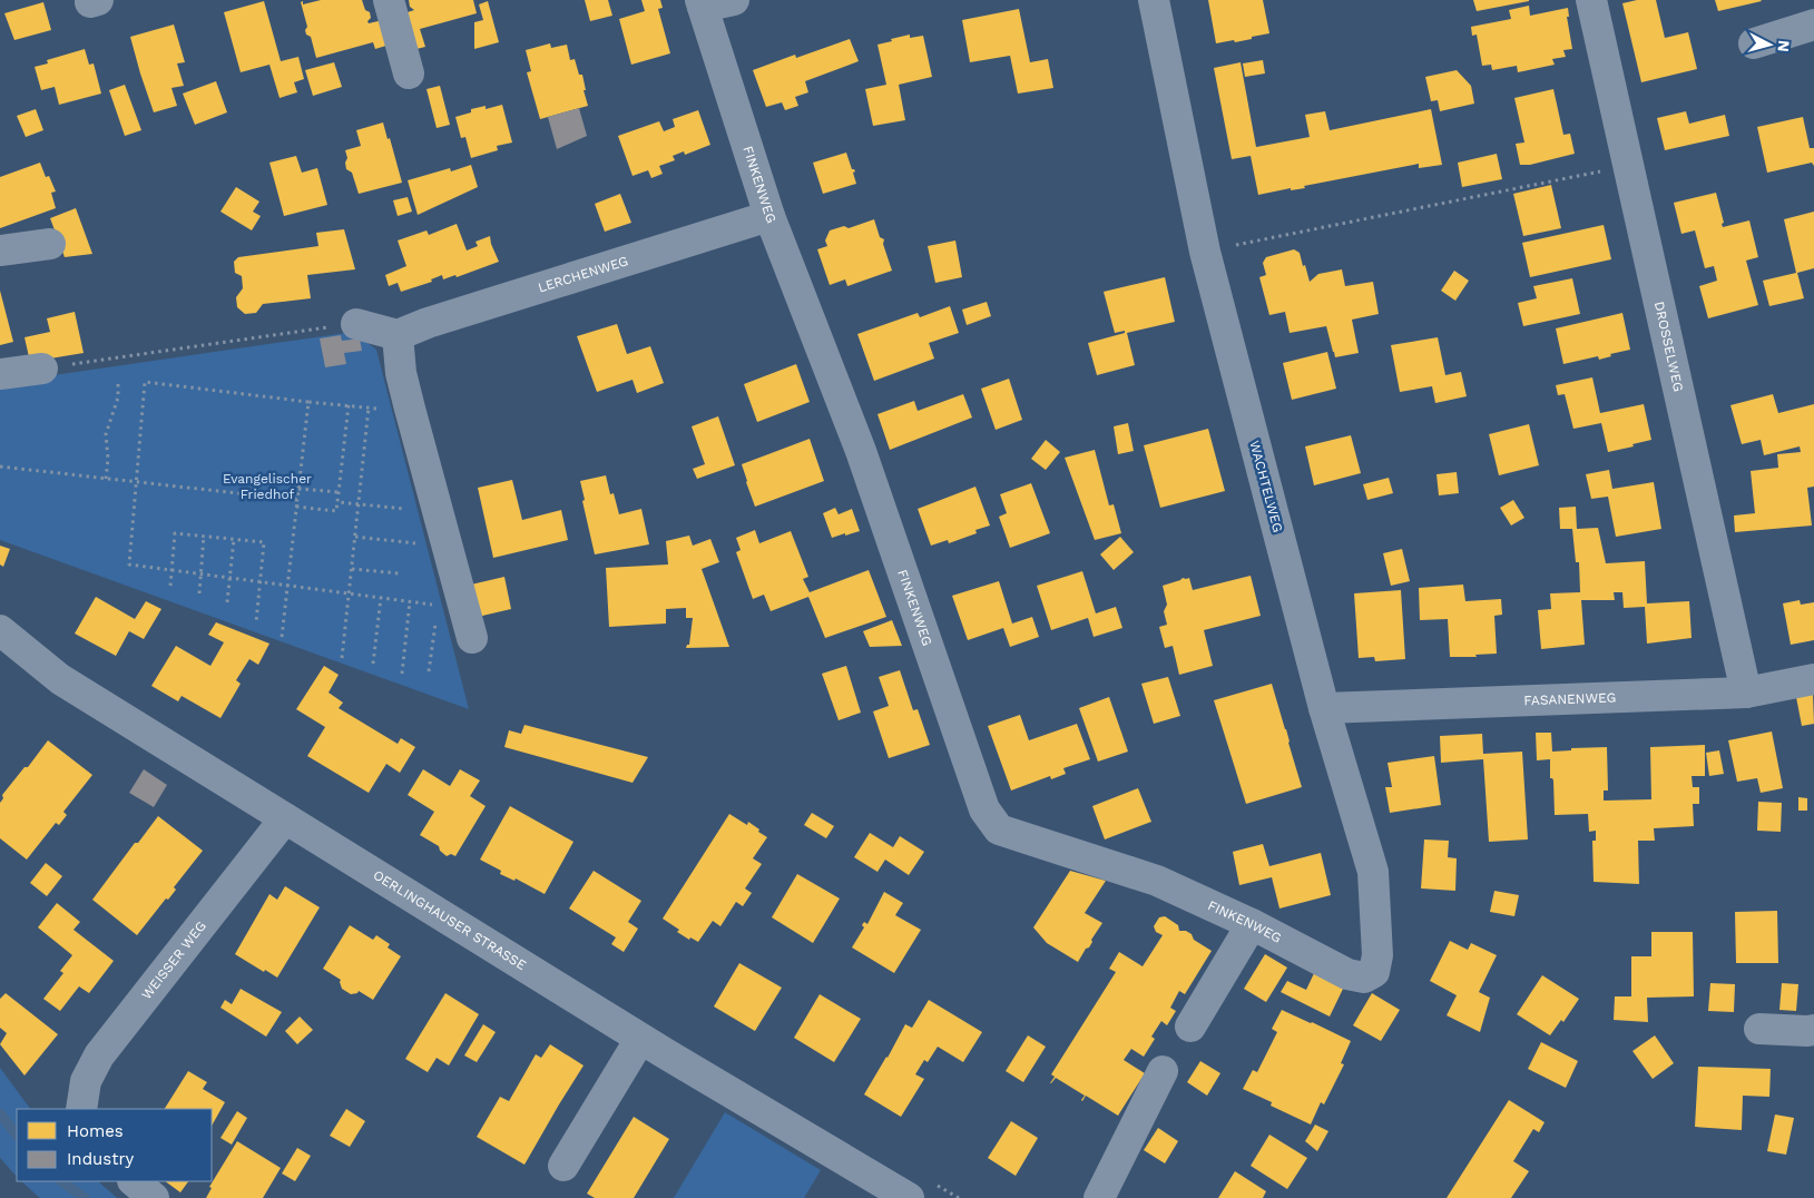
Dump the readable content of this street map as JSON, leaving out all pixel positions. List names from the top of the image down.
{
  "streets": {
    "street": [
      "FINKENWEG",
      "LERCHENWEG",
      "DROSSELWEG",
      "WACHTELWEG",
      "FASANENWEG",
      "OERLINGHAUSER STRASSE",
      "WEISSER WEG"
    ]
  },
  "crossings": [
    ["FINKENWEG", "LERCHENWEG"],
    ["FINKENWEG", "WACHTELWEG"],
    ["DROSSELWEG", "FASANENWEG"],
    ["WACHTELWEG", "FASANENWEG"],
    ["OERLINGHAUSER STRASSE", "WEISSER WEG"]
  ],
  "parks": ["Evangelischer Friedhof"],
  "legend": ["Homes", "Industry"],
  "north": "right"
}
